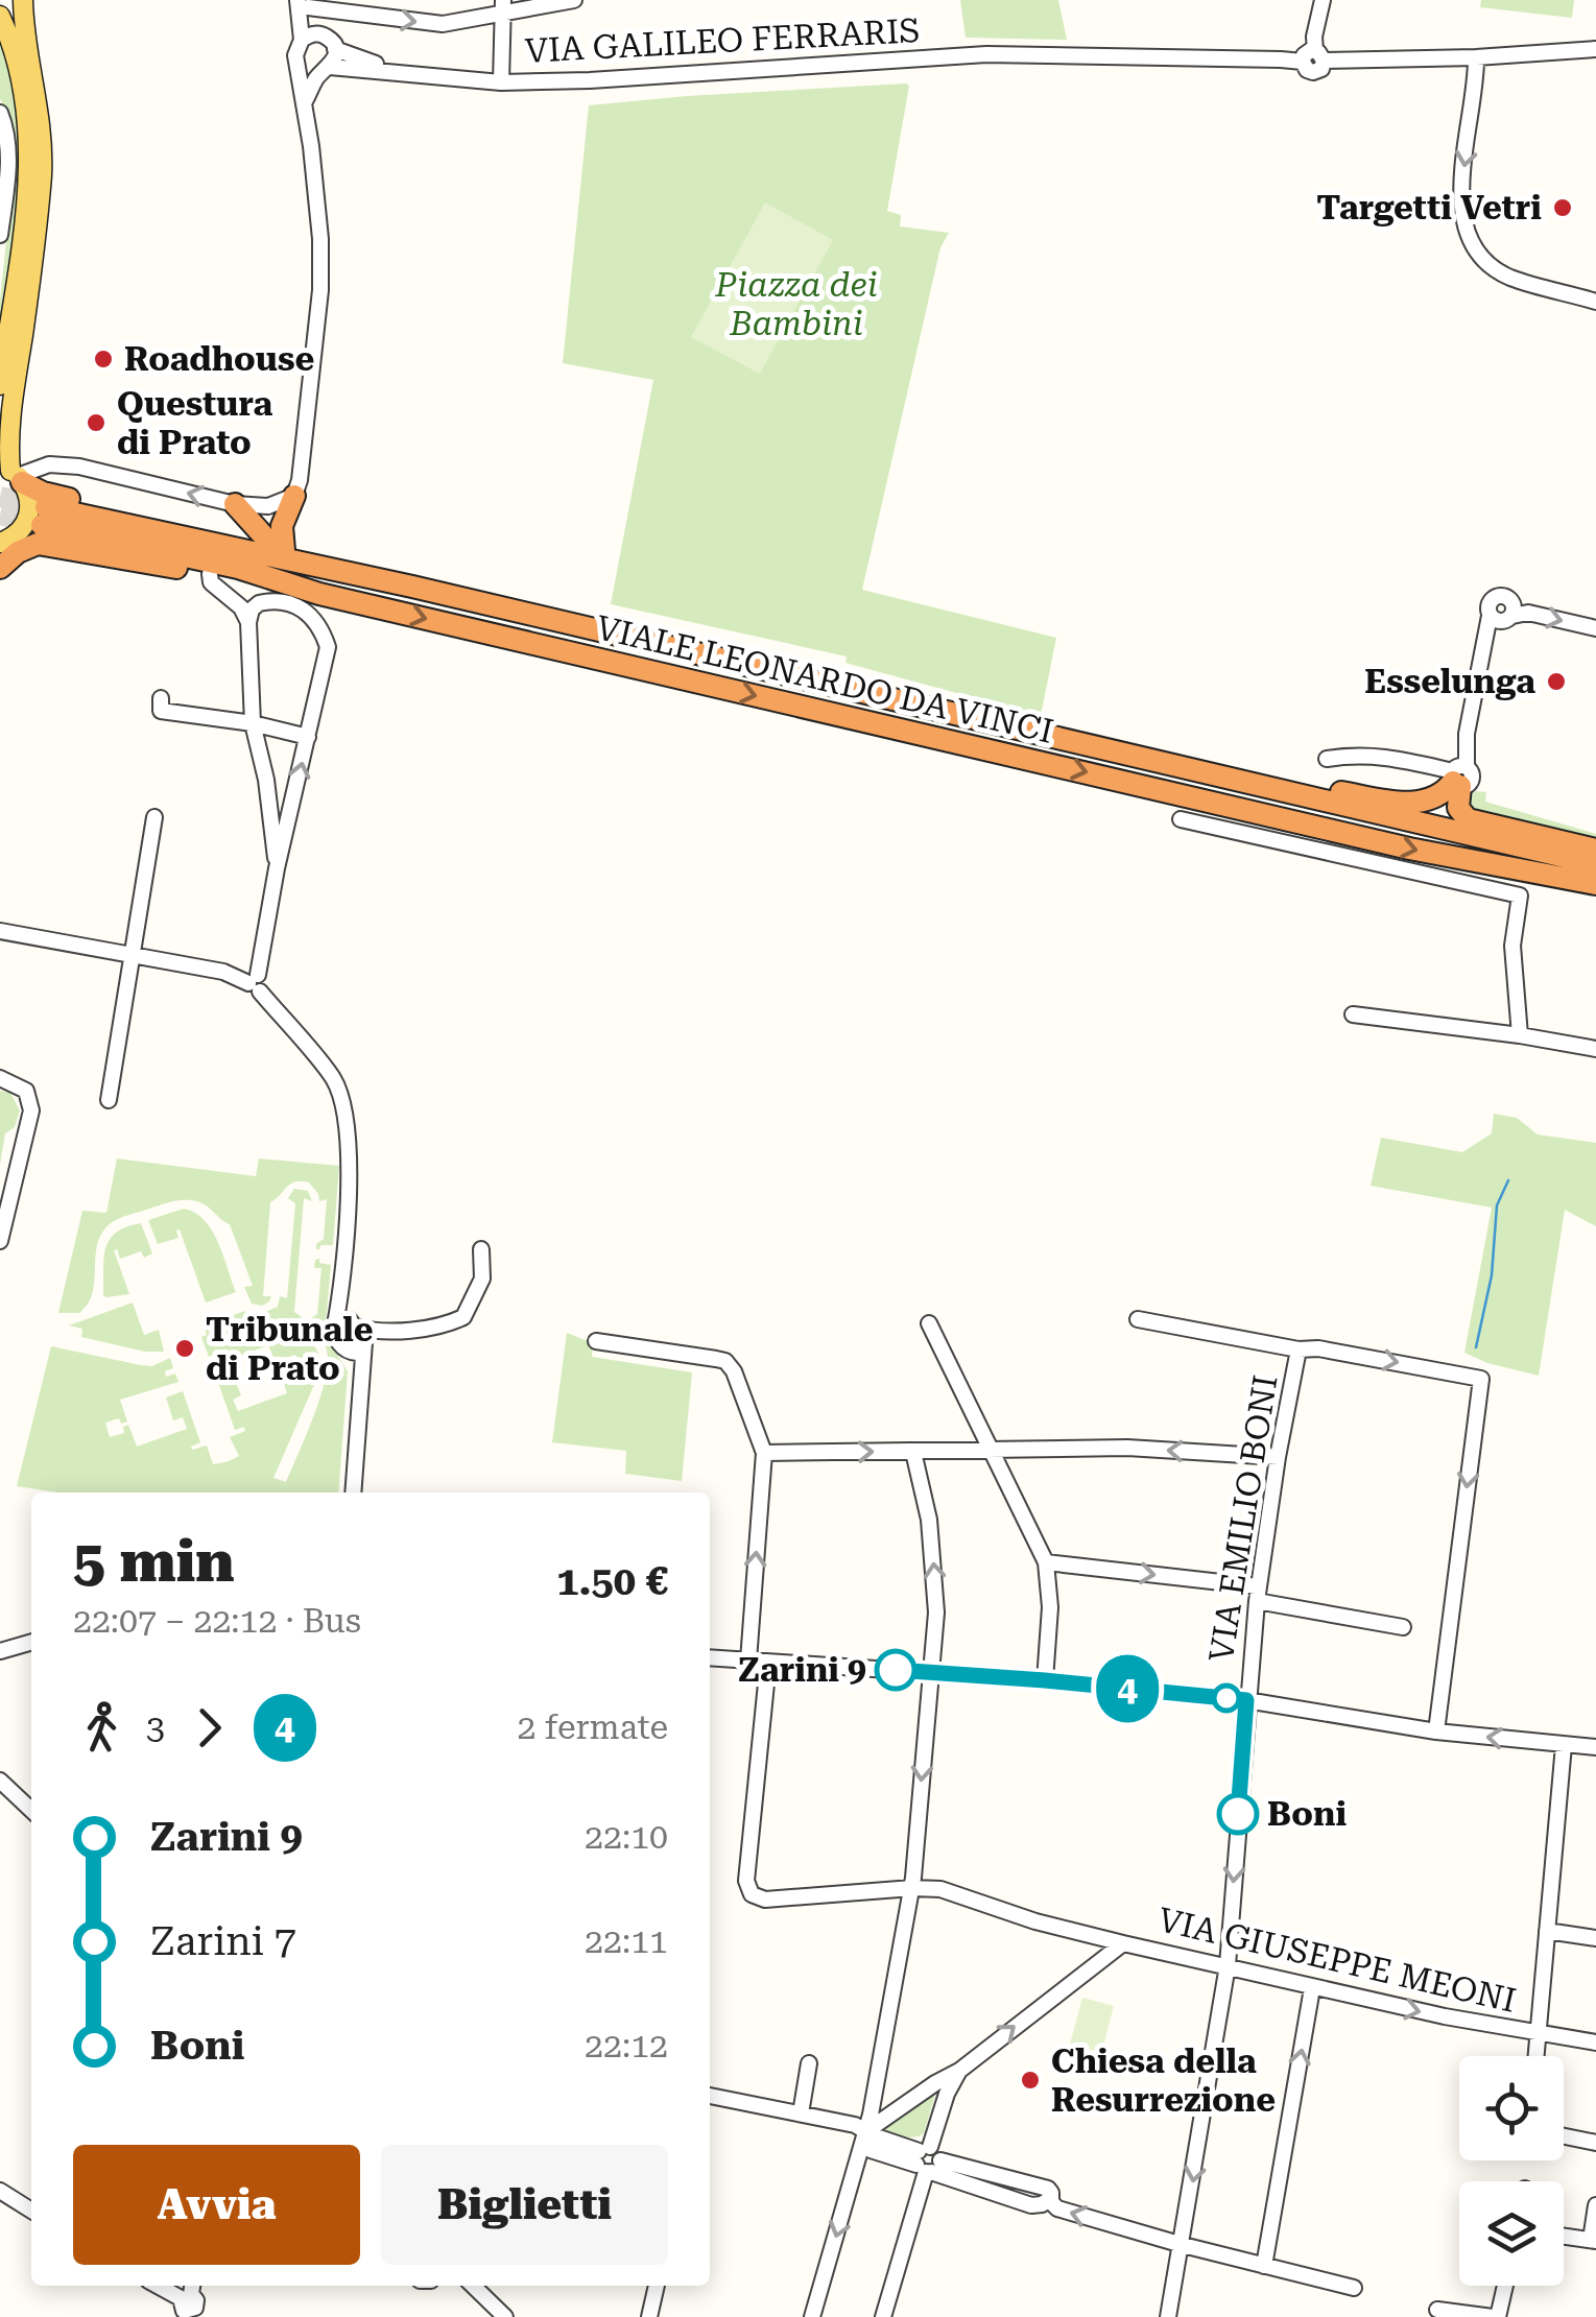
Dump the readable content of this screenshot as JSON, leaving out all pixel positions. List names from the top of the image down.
{
  "streets": {
    "highway": ["VIALE LEONARDO DA VINCI"],
    "street": ["VIA GALILEO FERRARIS", "VIA EMILIO BONI", "VIA GIUSEPPE MEONI"]
  },
  "crossings": [
    ["VIA EMILIO BONI", "VIA GIUSEPPE MEONI"]
  ],
  "parks": ["Piazza dei Bambini"],
  "places": [
    "Targetti Vetri",
    "Roadhouse",
    "Questura di Prato",
    "Esselunga",
    "Tribunale di Prato",
    "Zarini 9",
    "Boni",
    "Chiesa della Resurrezione"
  ],
  "lines": ["bus line 4"],
  "page": {
    "on_map": "4",
    "heading": ["5 min", "22:07 – 22:12 · Bus", "1.50 €"],
    "legs": ["3", "4", "2 fermate"],
    "list": [
      {
        "name": "Zarini 9",
        "value": "22:10"
      },
      {
        "name": "Zarini 7",
        "value": "22:11"
      },
      {
        "name": "Boni",
        "value": "22:12"
      }
    ],
    "buttons": ["Avvia", "Biglietti"]
  }
}
